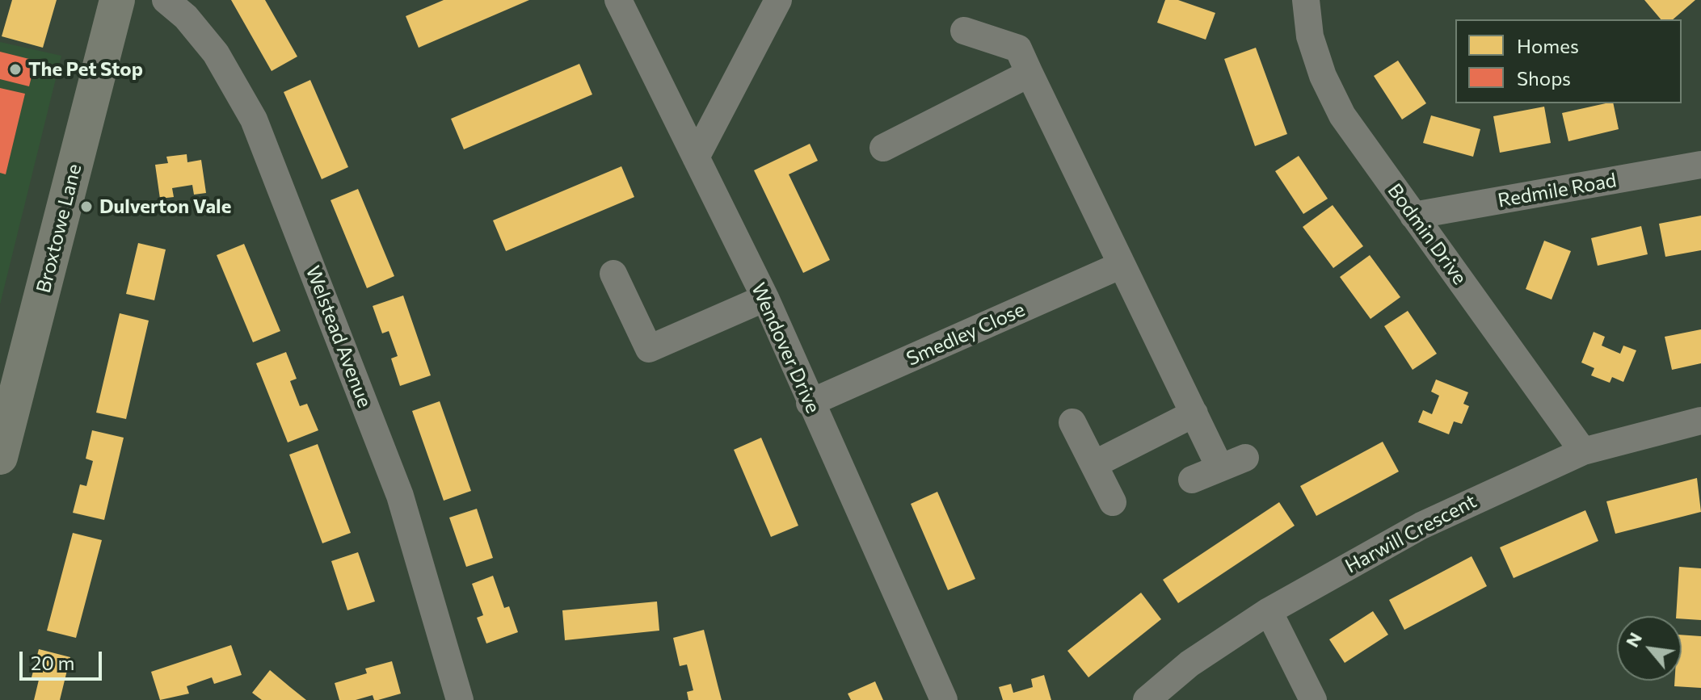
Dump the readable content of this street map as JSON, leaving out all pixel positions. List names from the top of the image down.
{
  "streets": {
    "main road": ["Broxtowe Lane"],
    "street": [
      "Redmile Road",
      "Bodmin Drive",
      "Smedley Close",
      "Welstead Avenue",
      "Wendover Drive",
      "Harwill Crescent"
    ]
  },
  "crossings": [
    ["Redmile Road", "Bodmin Drive"],
    ["Bodmin Drive", "Harwill Crescent"],
    ["Smedley Close", "Wendover Drive"]
  ],
  "places": ["The Pet Stop", "Dulverton Vale"],
  "legend": ["Homes", "Shops"],
  "scale_bar": "20 m",
  "north": "top left"
}
